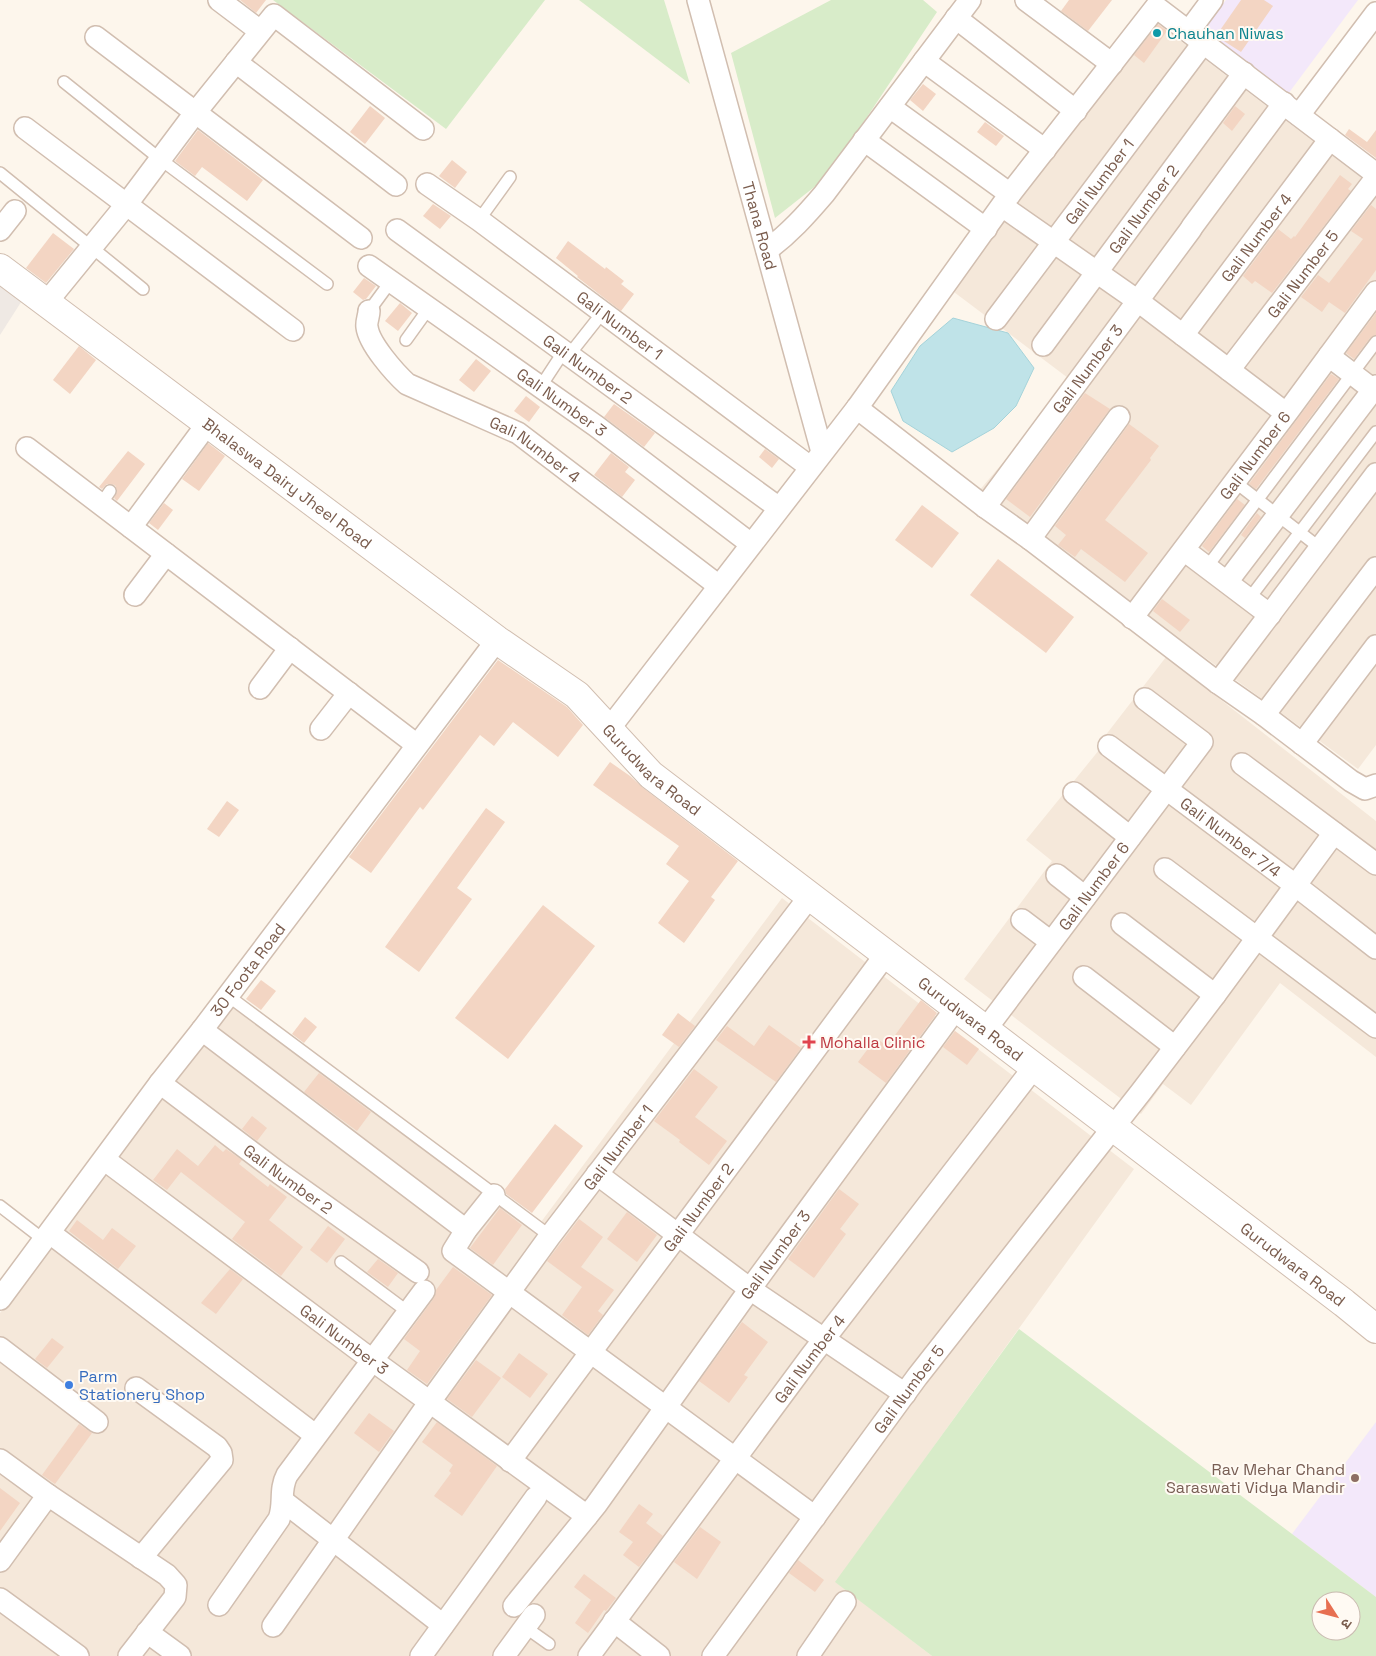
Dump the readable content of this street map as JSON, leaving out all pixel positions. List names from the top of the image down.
{
  "streets": {
    "street": [
      "Gali Number 1",
      "Gali Number 2",
      "Thana Road",
      "Gali Number 4",
      "Gali Number 5",
      "Gali Number 3",
      "Gali Number 6",
      "Bhalaswa Dairy Jheel Road",
      "Gurudwara Road",
      "Gali Number 7/4",
      "30 Foota Road"
    ]
  },
  "crossings": [
    ["Gali Number 1", "Thana Road"],
    ["Gali Number 1", "Gali Number 3"],
    ["Gali Number 1", "Gurudwara Road"],
    ["Gali Number 2", "Gali Number 3"],
    ["Gali Number 2", "Gurudwara Road"],
    ["Gali Number 2", "30 Foota Road"],
    ["Gali Number 4", "Gurudwara Road"],
    ["Gali Number 5", "Gurudwara Road"],
    ["Gali Number 5", "Gali Number 7/4"],
    ["Gali Number 3", "Gurudwara Road"],
    ["Gali Number 3", "30 Foota Road"],
    ["Gali Number 6", "Gurudwara Road"],
    ["Gali Number 6", "Gali Number 7/4"],
    ["Bhalaswa Dairy Jheel Road", "Gurudwara Road"],
    ["Bhalaswa Dairy Jheel Road", "30 Foota Road"]
  ],
  "places": {
    "other": ["Chauhan Niwas", "Parm Stationery Shop", "Rav Mehar Chand Saraswati Vidya Mandir"],
    "health": ["Mohalla Clinic"]
  },
  "north": "bottom right"
}
